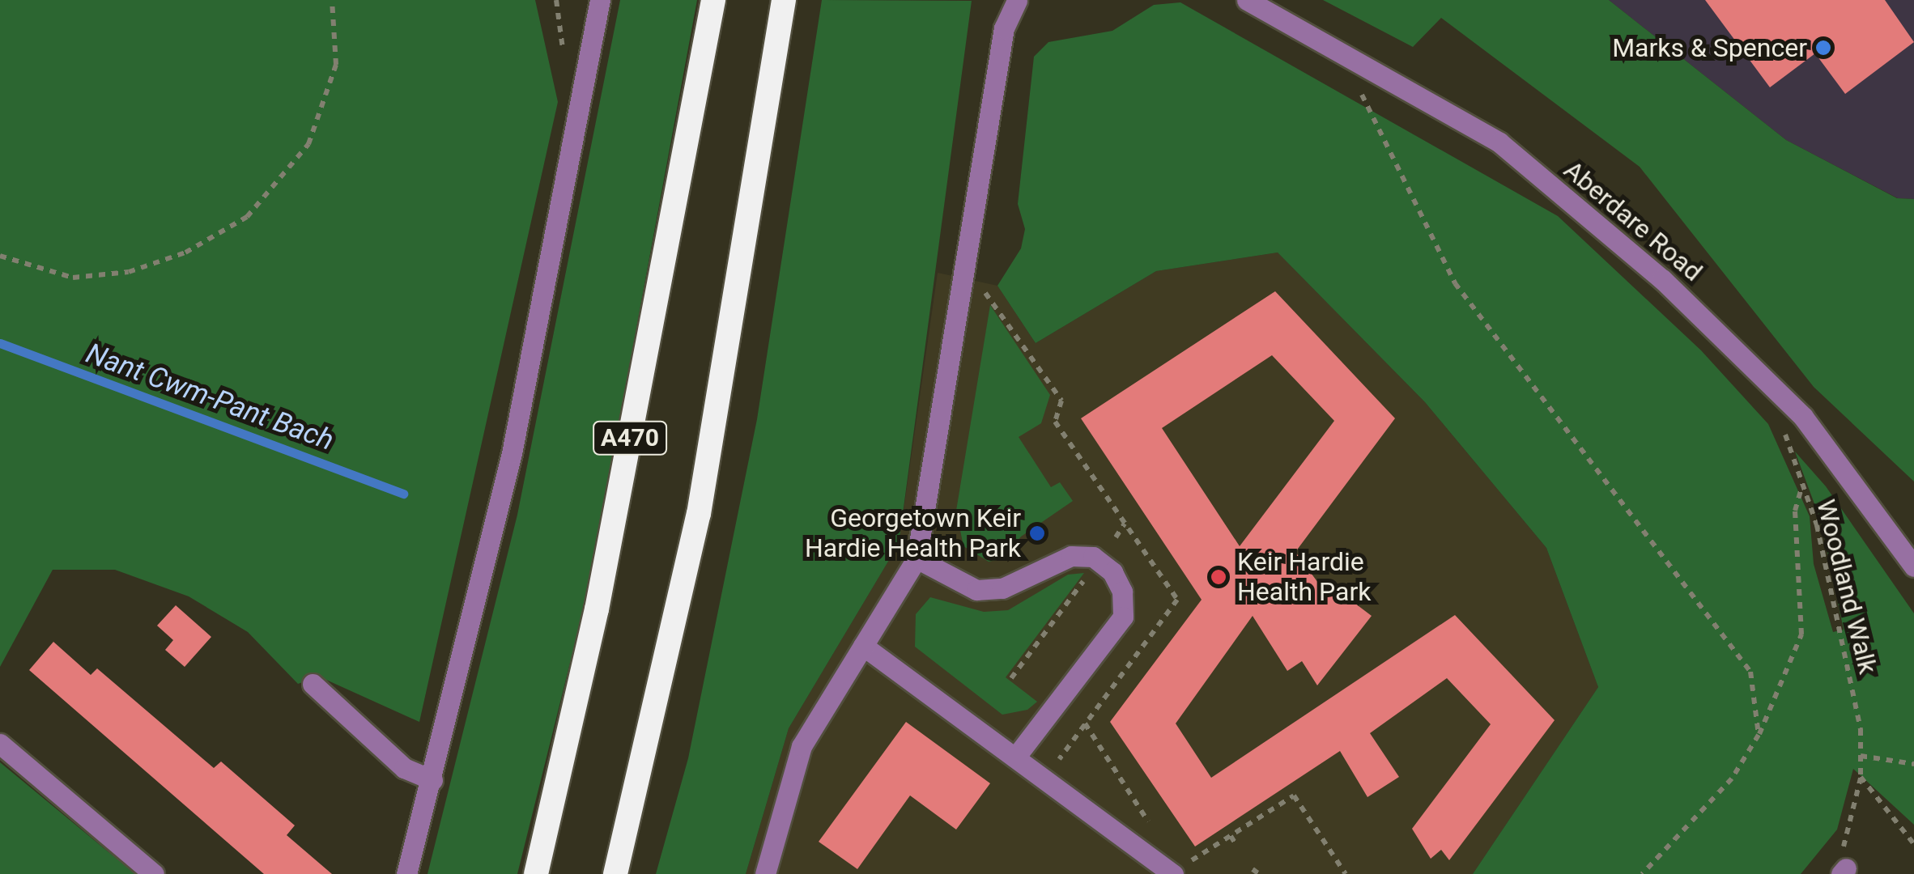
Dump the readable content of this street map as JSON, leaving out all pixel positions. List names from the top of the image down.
{
  "streets": {
    "highway": ["A470"],
    "street": ["Aberdare Road"],
    "path": ["Woodland Walk"]
  },
  "crossings": [
    ["Aberdare Road", "Woodland Walk"]
  ],
  "water": ["Nant Cwm-Pant Bach"],
  "places": ["Marks & Spencer", "Georgetown Keir Hardie Health Park", "Keir Hardie Health Park"]
}
